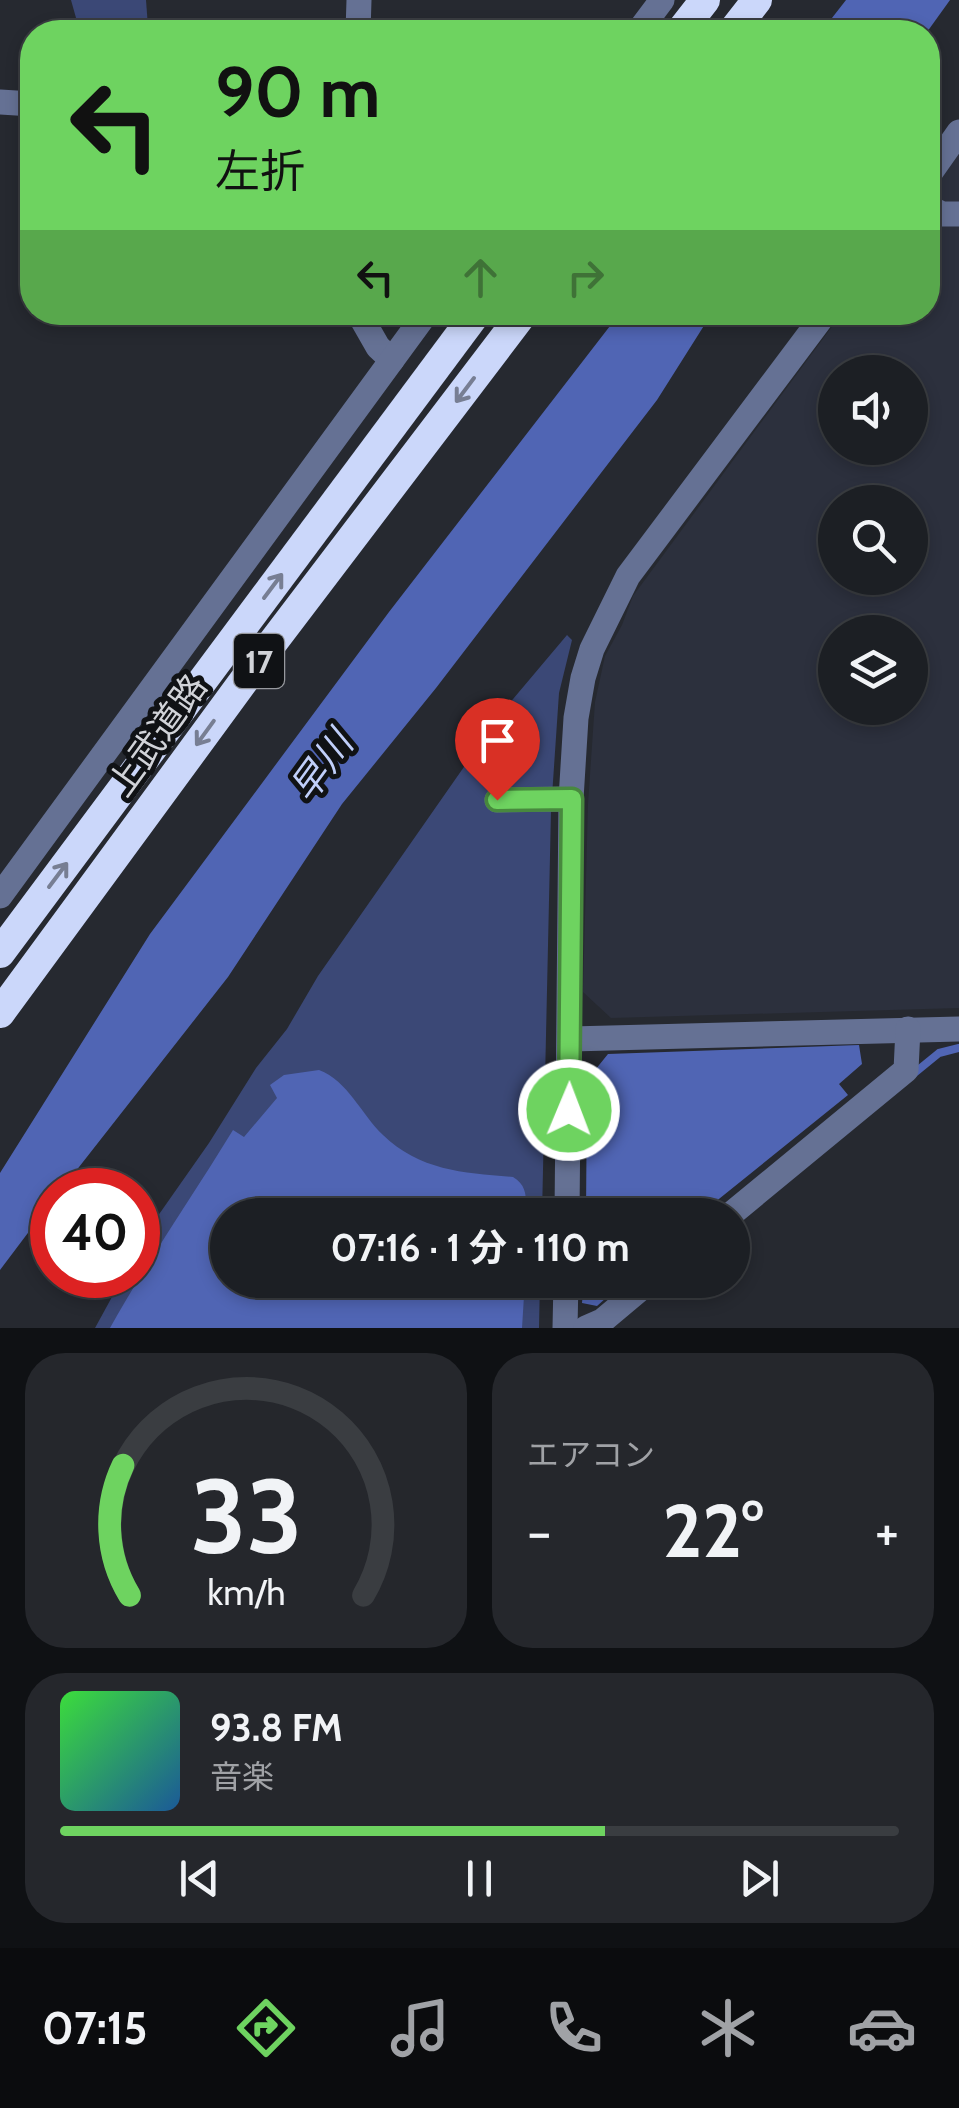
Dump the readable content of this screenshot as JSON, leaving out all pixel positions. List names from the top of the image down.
{
  "streets": {
    "highway": ["17", "上武道路"]
  },
  "water": ["早川"],
  "page": {
    "turn": ["90 m", "左折"],
    "limit": "40",
    "trip": "07:16 · 1 分 · 110 m",
    "tile": "エアコン",
    "heat": ["−", "22°", "+"],
    "song": ["93.8 FM", "音楽"],
    "tabs": "07:15",
    "gauge": ["33", "km/h"]
  }
}
